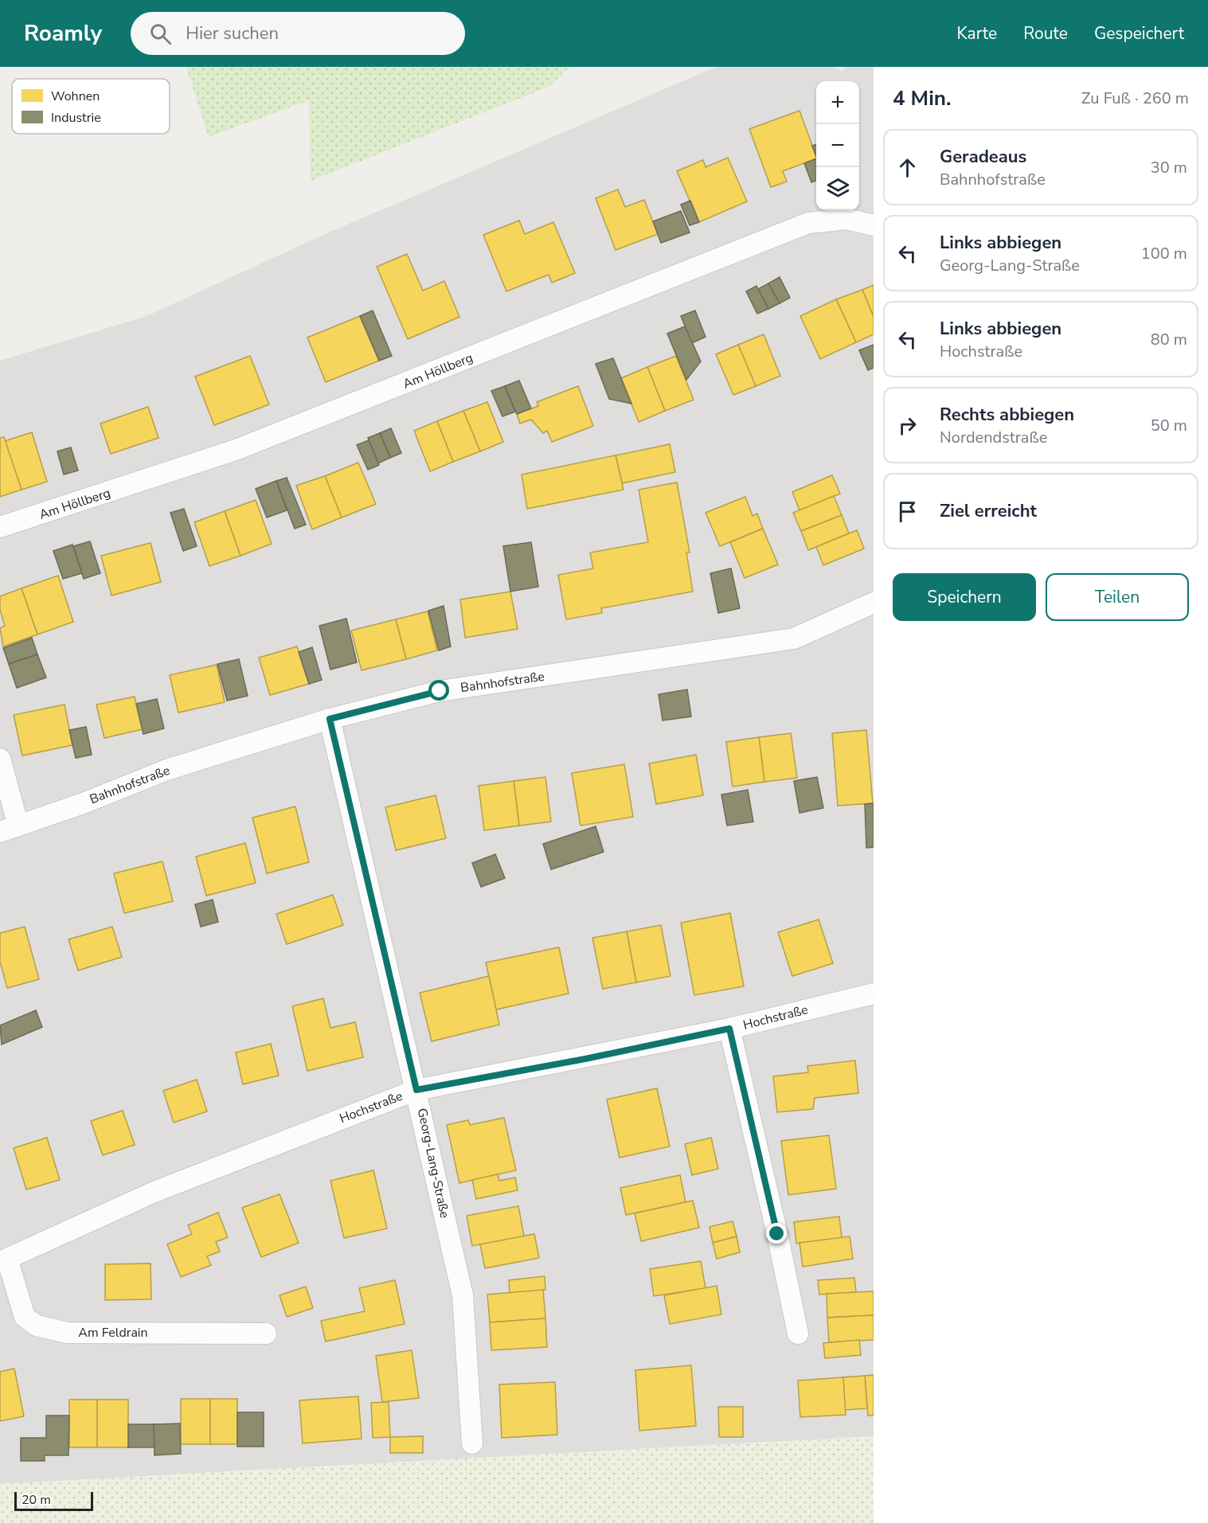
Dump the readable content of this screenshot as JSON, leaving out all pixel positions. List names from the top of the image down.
{
  "streets": {
    "street": [
      "Am Höllberg",
      "Bahnhofstraße",
      "Hochstraße",
      "Georg-Lang-Straße",
      "Am Feldrain"
    ]
  },
  "crossings": [
    ["Bahnhofstraße", "Georg-Lang-Straße"],
    ["Hochstraße", "Georg-Lang-Straße"],
    ["Hochstraße", "Am Feldrain"]
  ],
  "legend": ["Wohnen", "Industrie"],
  "scale_bar": "20 m",
  "page": {
    "header": "Roamly",
    "search": "Hier suchen",
    "nav": ["Karte", "Route", "Gespeichert"],
    "heading": ["4 Min.", "Zu Fuß · 260 m"],
    "map_buttons": ["+", "−"],
    "list": [
      ["Geradeaus", "Bahnhofstraße", "30 m"],
      ["Links abbiegen", "Georg-Lang-Straße", "100 m"],
      ["Links abbiegen", "Hochstraße", "80 m"],
      ["Rechts abbiegen", "Nordendstraße", "50 m"],
      "Ziel erreicht"
    ],
    "buttons": ["Speichern", "Teilen"],
    "scale": "20 m"
  }
}
